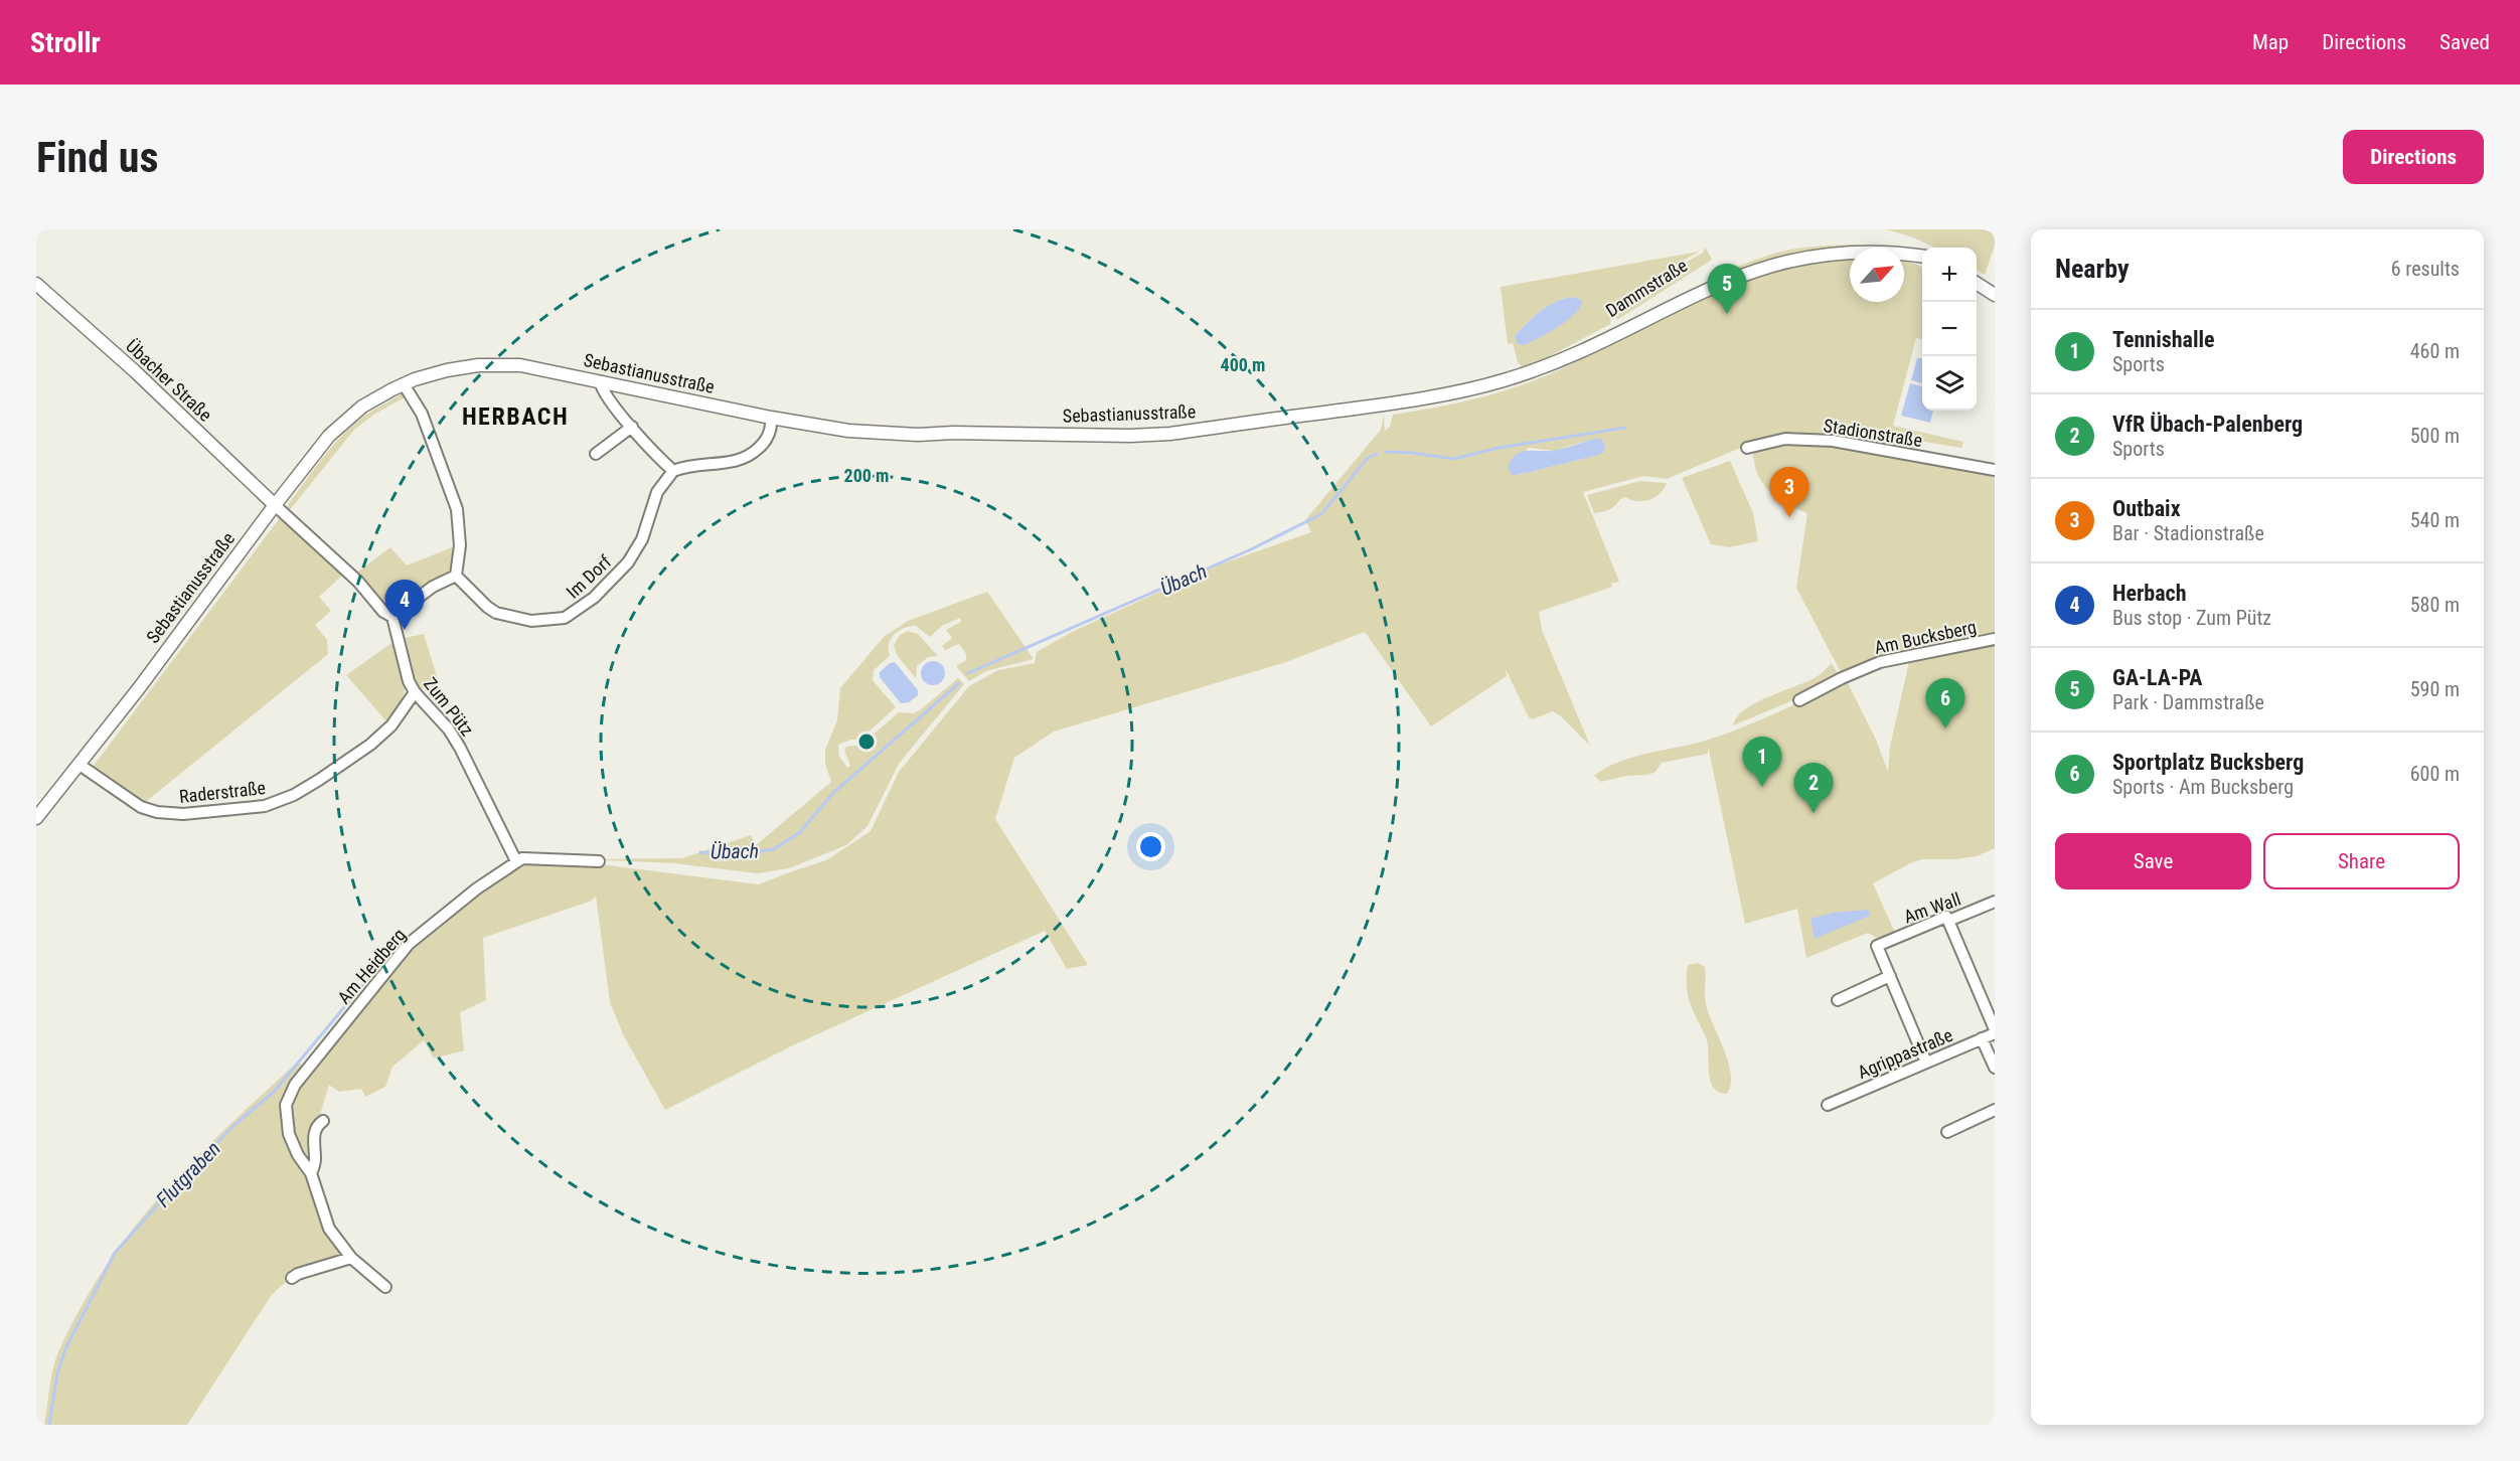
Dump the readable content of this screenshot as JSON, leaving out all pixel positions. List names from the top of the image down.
{
  "streets": {
    "street": [
      "Dammstraße",
      "Sebastianusstraße",
      "Übacher Straße",
      "Stadionstraße",
      "Im Dorf",
      "Am Bucksberg",
      "Zum Pütz",
      "Raderstraße",
      "Am Wall",
      "Am Heidberg",
      "Agrippastraße"
    ]
  },
  "crossings": [
    ["Dammstraße", "Sebastianusstraße"],
    ["Sebastianusstraße", "Übacher Straße"],
    ["Sebastianusstraße", "Raderstraße"],
    ["Zum Pütz", "Raderstraße"],
    ["Zum Pütz", "Am Heidberg"],
    ["Am Wall", "Agrippastraße"]
  ],
  "districts": ["HERBACH"],
  "water": ["Übach", "Flutgraben"],
  "north": "top right",
  "page": {
    "header": "Strollr",
    "nav": ["Map", "Directions", "Saved"],
    "buttons": [
      "Directions",
      ["Save", "Share"]
    ],
    "title": "Find us",
    "heading": ["Nearby", "6 results"],
    "map_buttons": ["+", "−"],
    "pins": [
      "5",
      "3",
      "4",
      "6",
      "1",
      "2"
    ],
    "list": [
      {
        "mark": "1",
        "name": "Tennishalle",
        "note": "Sports",
        "value": "460 m"
      },
      {
        "mark": "2",
        "name": "VfR Übach-Palenberg",
        "note": "Sports",
        "value": "500 m"
      },
      {
        "mark": "3",
        "name": "Outbaix",
        "note": "Bar · Stadionstraße",
        "value": "540 m"
      },
      {
        "mark": "4",
        "name": "Herbach",
        "note": "Bus stop · Zum Pütz",
        "value": "580 m"
      },
      {
        "mark": "5",
        "name": "GA-LA-PA",
        "note": "Park · Dammstraße",
        "value": "590 m"
      },
      {
        "mark": "6",
        "name": "Sportplatz Bucksberg",
        "note": "Sports · Am Bucksberg",
        "value": "600 m"
      }
    ]
  },
  "rings": ["400 m", "200 m"]
}
